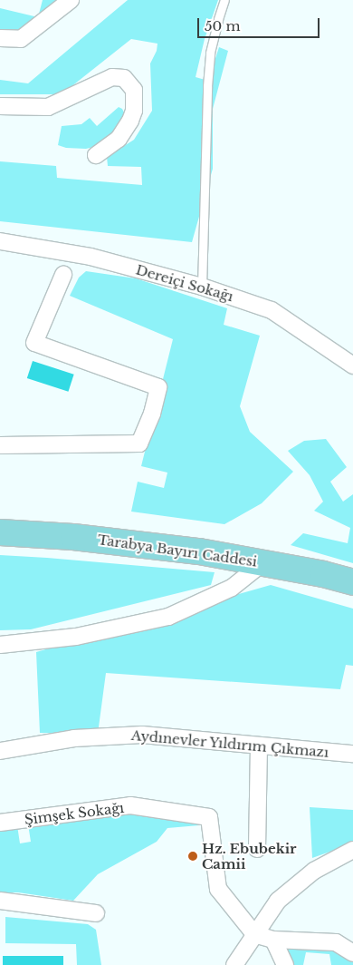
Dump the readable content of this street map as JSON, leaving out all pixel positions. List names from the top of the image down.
{
  "streets": {
    "main road": ["Tarabya Bayırı Caddesi"],
    "street": ["Dereiçi Sokağı", "Aydınevler Yıldırım Çıkmazı", "Şimşek Sokağı"]
  },
  "places": ["Hz. Ebubekir Camii"],
  "scale_bar": "50 m"
}
